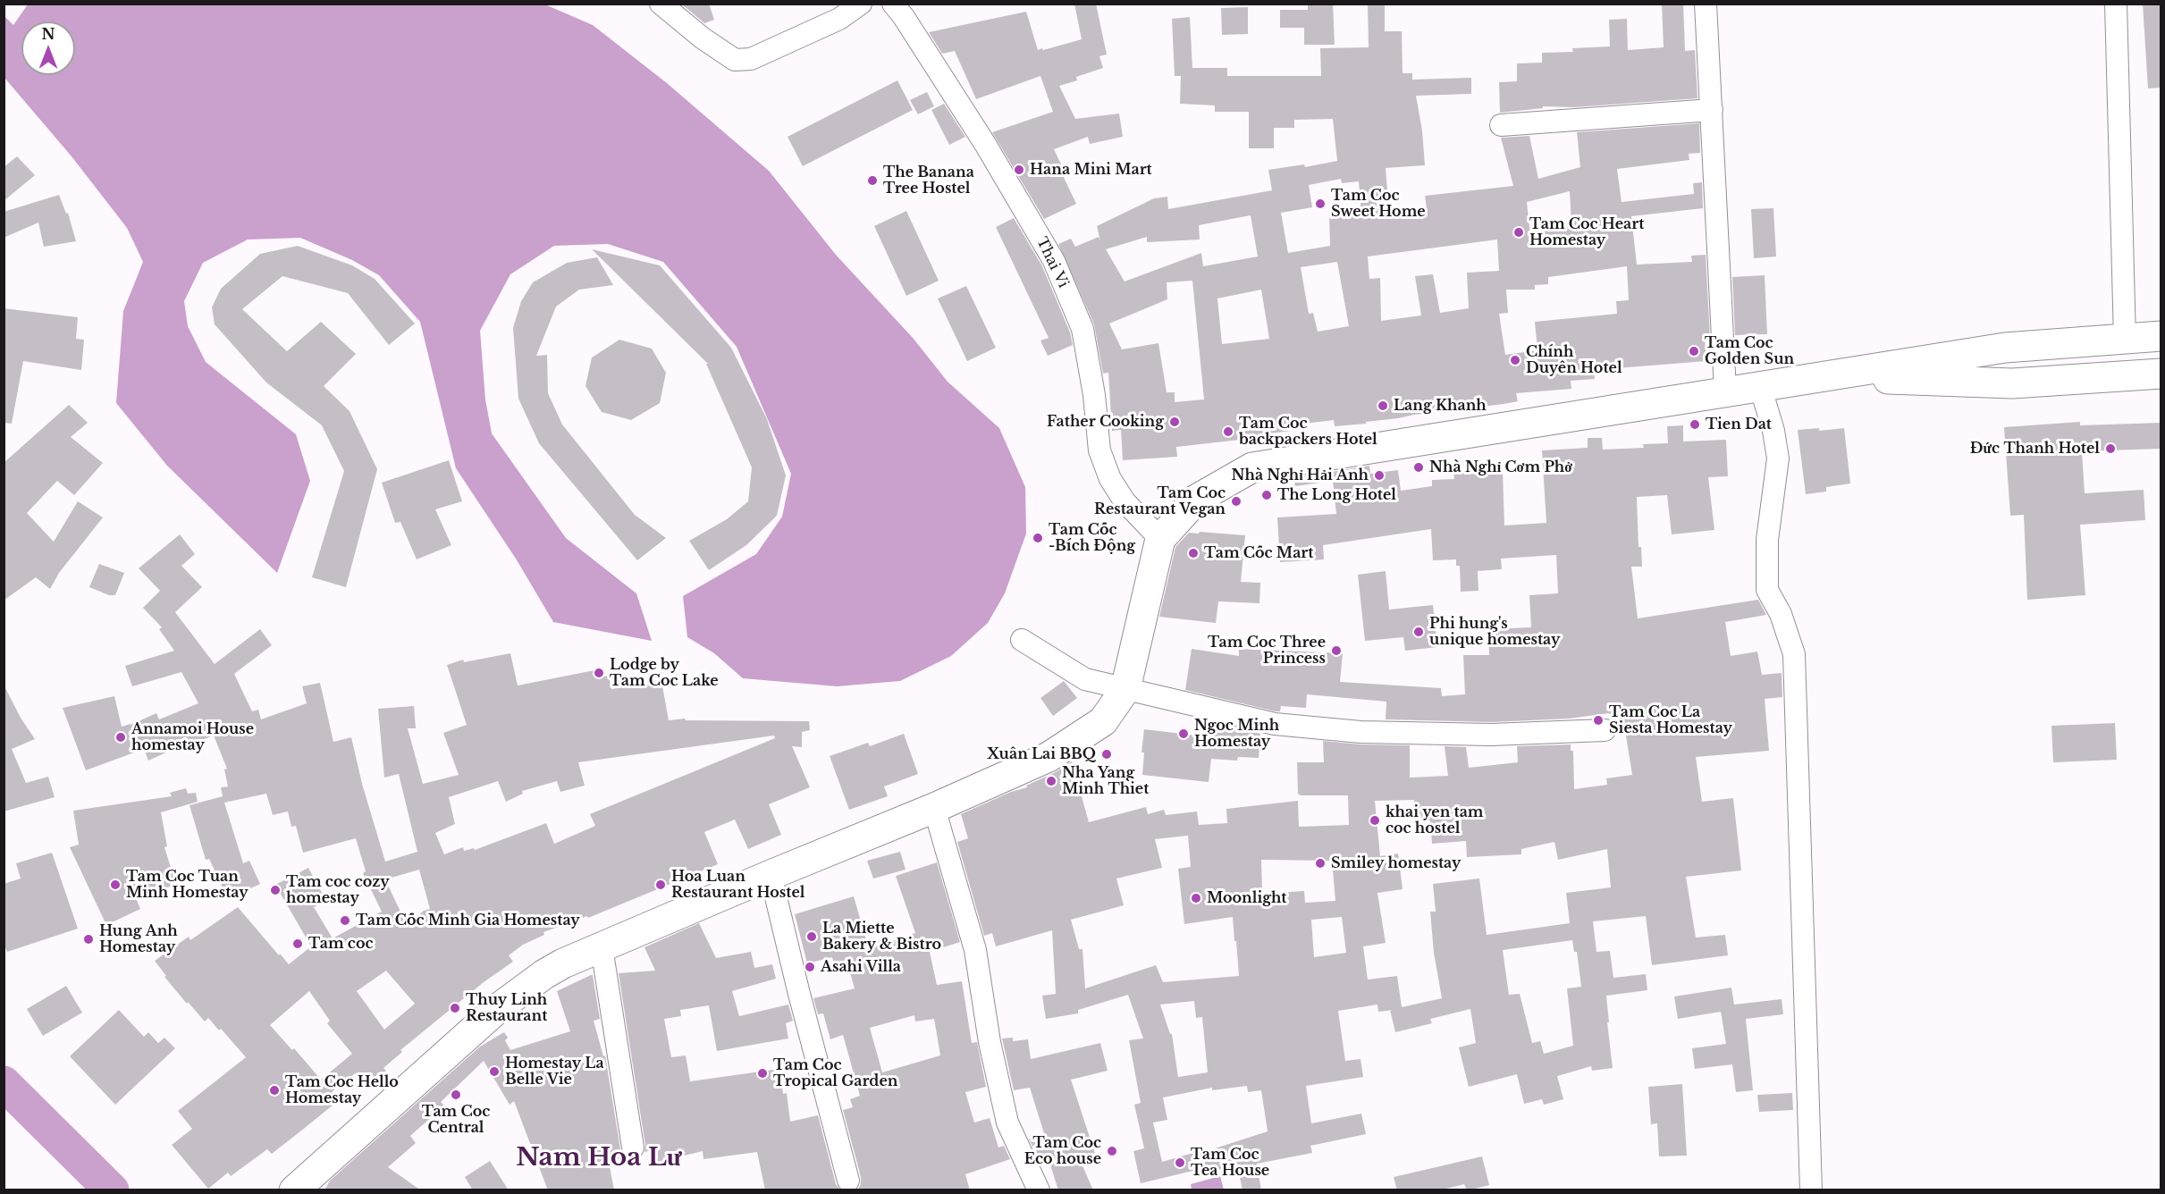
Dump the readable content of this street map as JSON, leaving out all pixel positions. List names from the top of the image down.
{
  "streets": {
    "street": ["Thai Vi"]
  },
  "districts": ["Nam Hoa Lư"],
  "places": [
    "Hana Mini Mart",
    "The Banana Tree Hostel",
    "Tam Coc Sweet Home",
    "Tam Coc Heart Homestay",
    "Tam Coc Golden Sun",
    "Chính Duyên Hotel",
    "Lang Khanh",
    "Father Cooking",
    "Tien Dat",
    "Tam Coc backpackers Hotel",
    "Đức Thanh Hotel",
    "Nhà Nghỉ Cơm Phở",
    "Nhà Nghỉ Hải Anh",
    "The Long Hotel",
    "Tam Coc Restaurant Vegan",
    "Tam Cốc -Bích Động",
    "Tam Cốc Mart",
    "Phi hung's unique homestay",
    "Tam Coc Three Princess",
    "Lodge by Tam Coc Lake",
    "Tam Coc La Siesta Homestay",
    "Ngoc Minh Homestay",
    "Annamoi House homestay",
    "Xuân Lai BBQ",
    "Nha Yang Minh Thiet",
    "khai yen tam coc hostel",
    "Smiley homestay",
    "Tam Coc Tuan Minh Homestay",
    "Hoa Luan Restaurant Hostel",
    "Tam coc cozy homestay",
    "Moonlight",
    "Tam Cốc Minh Gia Homestay",
    "La Miette Bakery & Bistro",
    "Hung Anh Homestay",
    "Tam coc",
    "Asahi Villa",
    "Thuy Linh Restaurant",
    "Homestay La Belle Vie",
    "Tam Coc Tropical Garden",
    "Tam Coc Hello Homestay",
    "Tam Coc Central",
    "Tam Coc Eco house",
    "Tam Coc Tea House"
  ],
  "north": "top"
}
